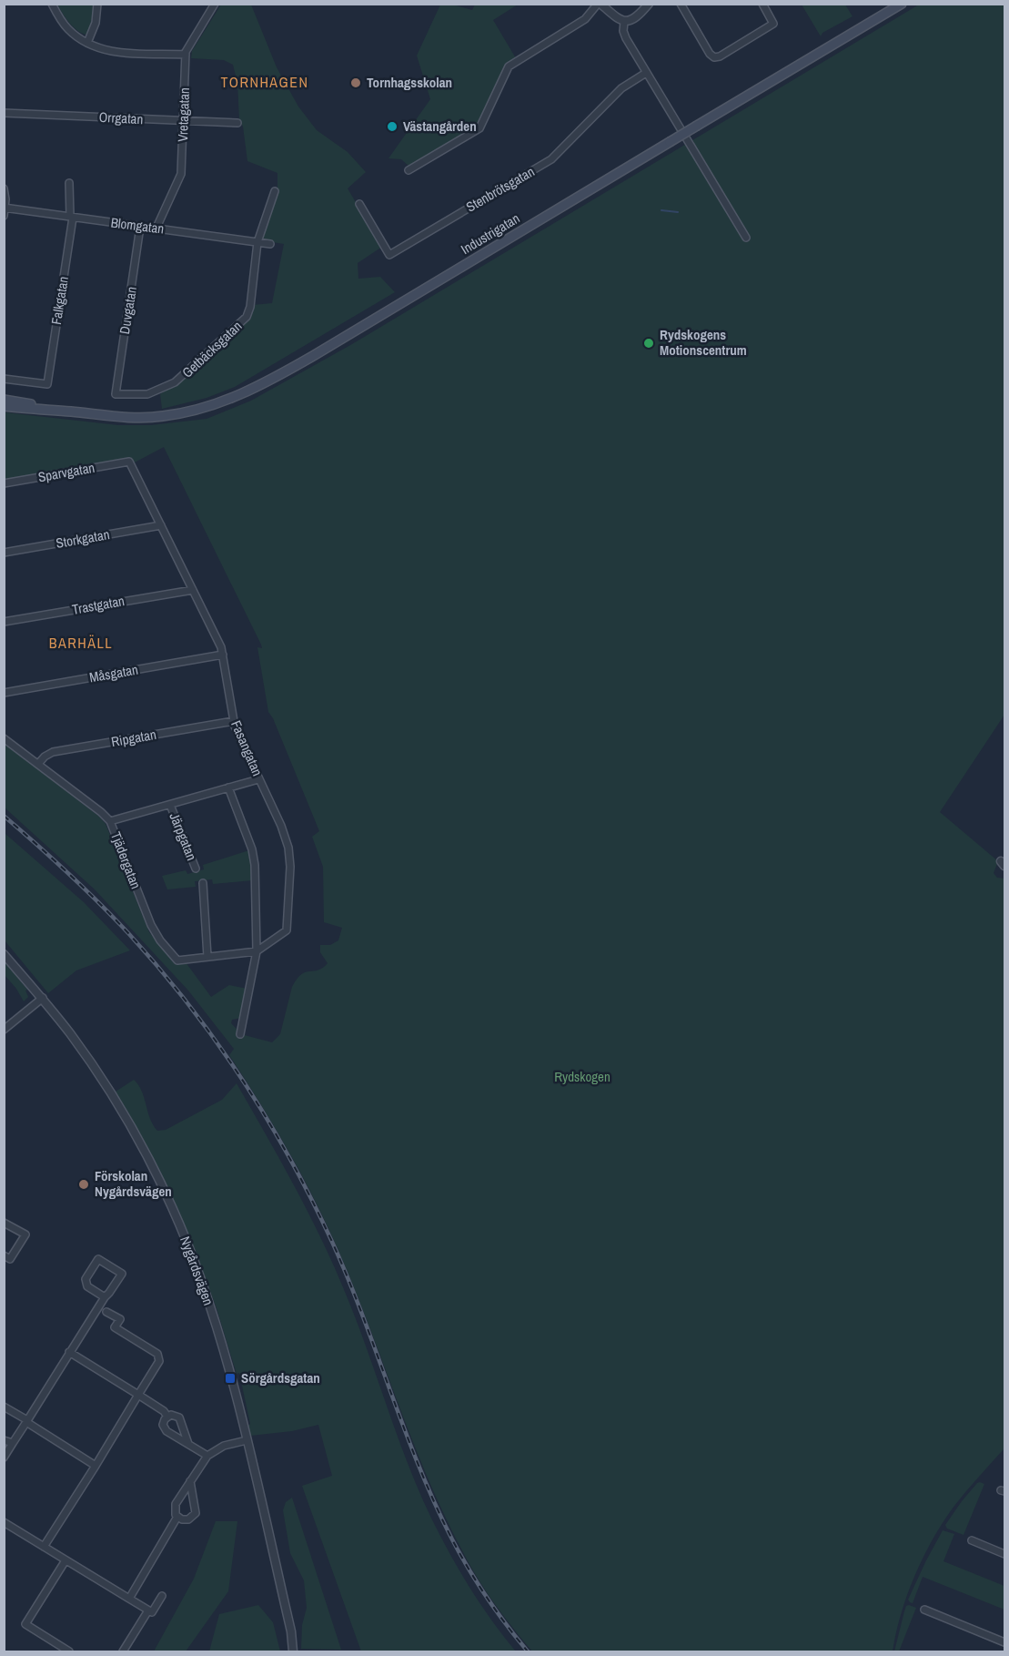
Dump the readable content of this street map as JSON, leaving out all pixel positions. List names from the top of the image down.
{
  "streets": {
    "main road": ["Industrigatan"],
    "street": [
      "Vretagatan",
      "Orrgatan",
      "Stenbrötsgatan",
      "Blomgatan",
      "Falkgatan",
      "Duvgatan",
      "Getbäcksgatan",
      "Sparvgatan",
      "Storkgatan",
      "Trastgatan",
      "Måsgatan",
      "Ripgatan",
      "Fasangatan",
      "Järpgatan",
      "Tjädergatan",
      "Nygårdsvägen"
    ]
  },
  "crossings": [
    ["Vretagatan", "Orrgatan"],
    ["Vretagatan", "Blomgatan"],
    ["Blomgatan", "Falkgatan"],
    ["Blomgatan", "Duvgatan"],
    ["Blomgatan", "Getbäcksgatan"],
    ["Duvgatan", "Getbäcksgatan"],
    ["Sparvgatan", "Fasangatan"],
    ["Storkgatan", "Fasangatan"],
    ["Trastgatan", "Fasangatan"],
    ["Måsgatan", "Fasangatan"],
    ["Ripgatan", "Fasangatan"],
    ["Ripgatan", "Tjädergatan"],
    ["Fasangatan", "Järpgatan"],
    ["Fasangatan", "Tjädergatan"],
    ["Järpgatan", "Tjädergatan"]
  ],
  "districts": ["TORNHAGEN", "BARHÄLL"],
  "parks": ["Rydskogen"],
  "places": {
    "other": [
      "Tornhagsskolan",
      "Västangården",
      "Rydskogens Motionscentrum",
      "Förskolan Nygårdsvägen"
    ],
    "transit": ["Sörgårdsgatan"]
  }
}
